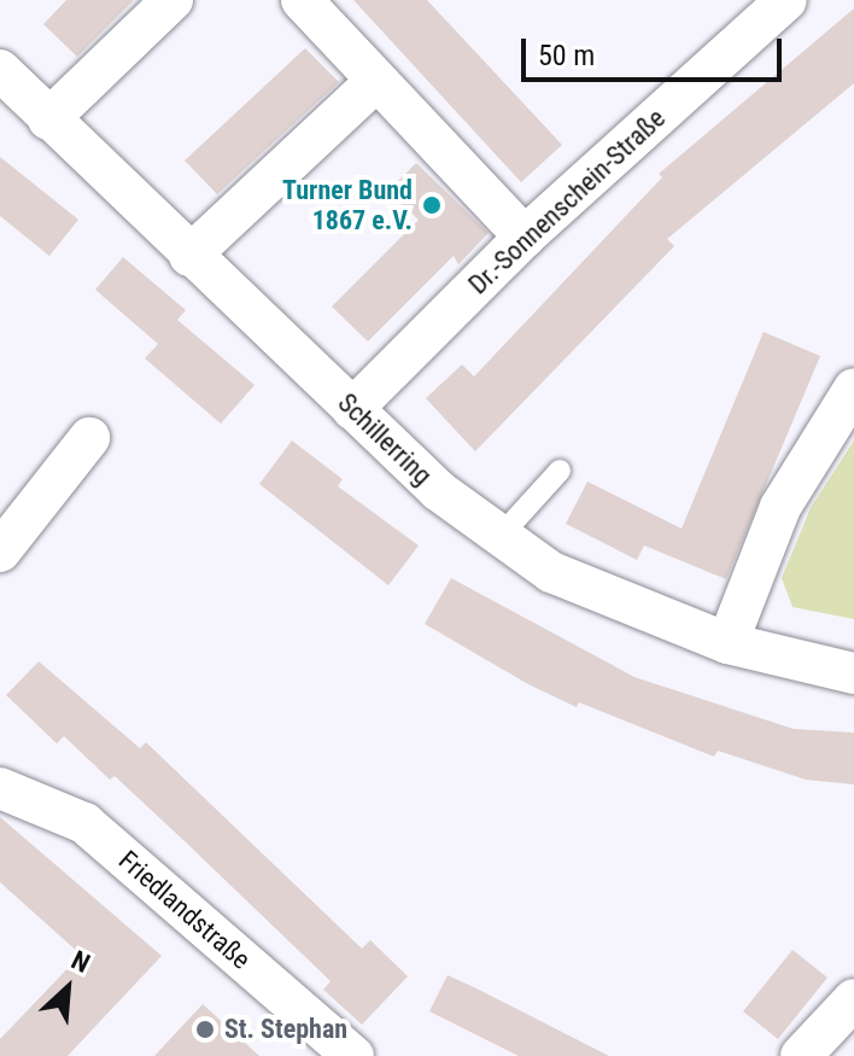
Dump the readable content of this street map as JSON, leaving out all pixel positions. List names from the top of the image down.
{
  "streets": {
    "street": ["Dr.-Sonnenschein-Straße", "Schillerring", "Friedlandstraße"]
  },
  "crossings": [
    ["Dr.-Sonnenschein-Straße", "Schillerring"]
  ],
  "places": ["Turner Bund 1867 e.V.", "St. Stephan"],
  "scale_bar": "50 m",
  "north": "top right"
}
